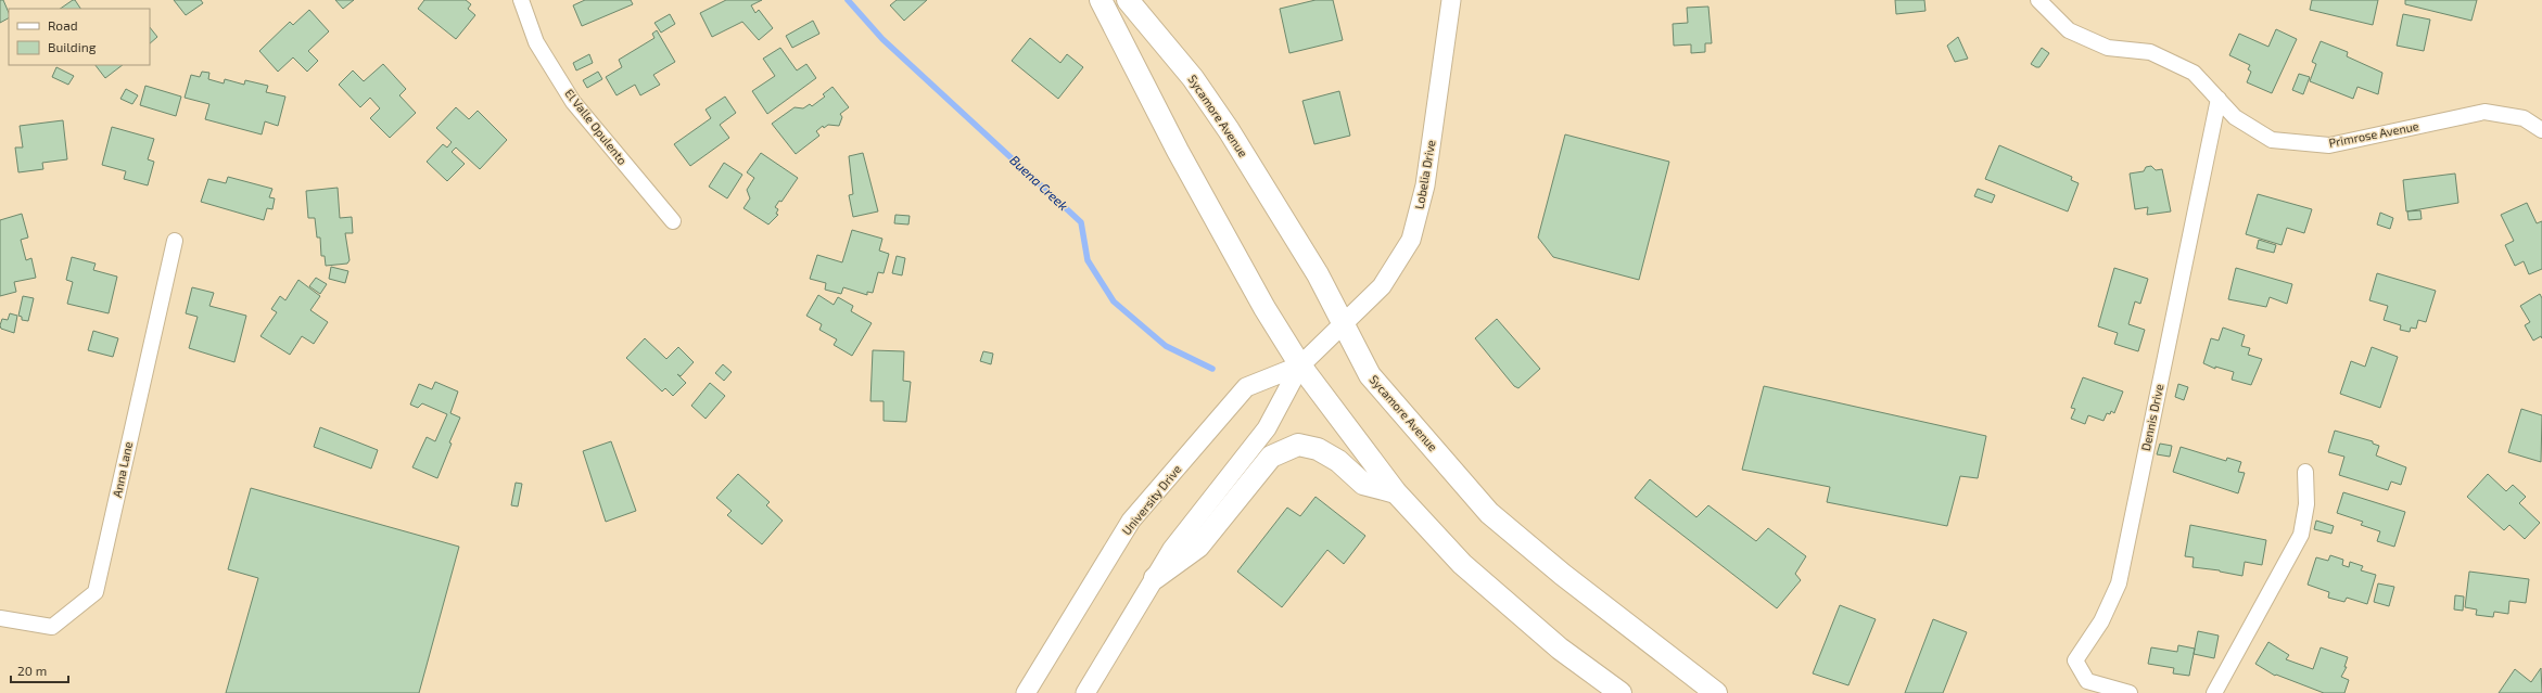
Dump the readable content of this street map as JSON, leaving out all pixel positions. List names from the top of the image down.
{
  "streets": {
    "main road": ["Sycamore Avenue"],
    "street": [
      "El Valle Opulento",
      "Primrose Avenue",
      "Lobelia Drive",
      "Dennis Drive",
      "Anna Lane",
      "University Drive"
    ]
  },
  "crossings": [
    ["Sycamore Avenue", "Lobelia Drive"],
    ["Sycamore Avenue", "University Drive"],
    ["Primrose Avenue", "Dennis Drive"],
    ["Lobelia Drive", "University Drive"]
  ],
  "water": ["Buena Creek"],
  "legend": ["Road", "Building"],
  "scale_bar": "20 m"
}
